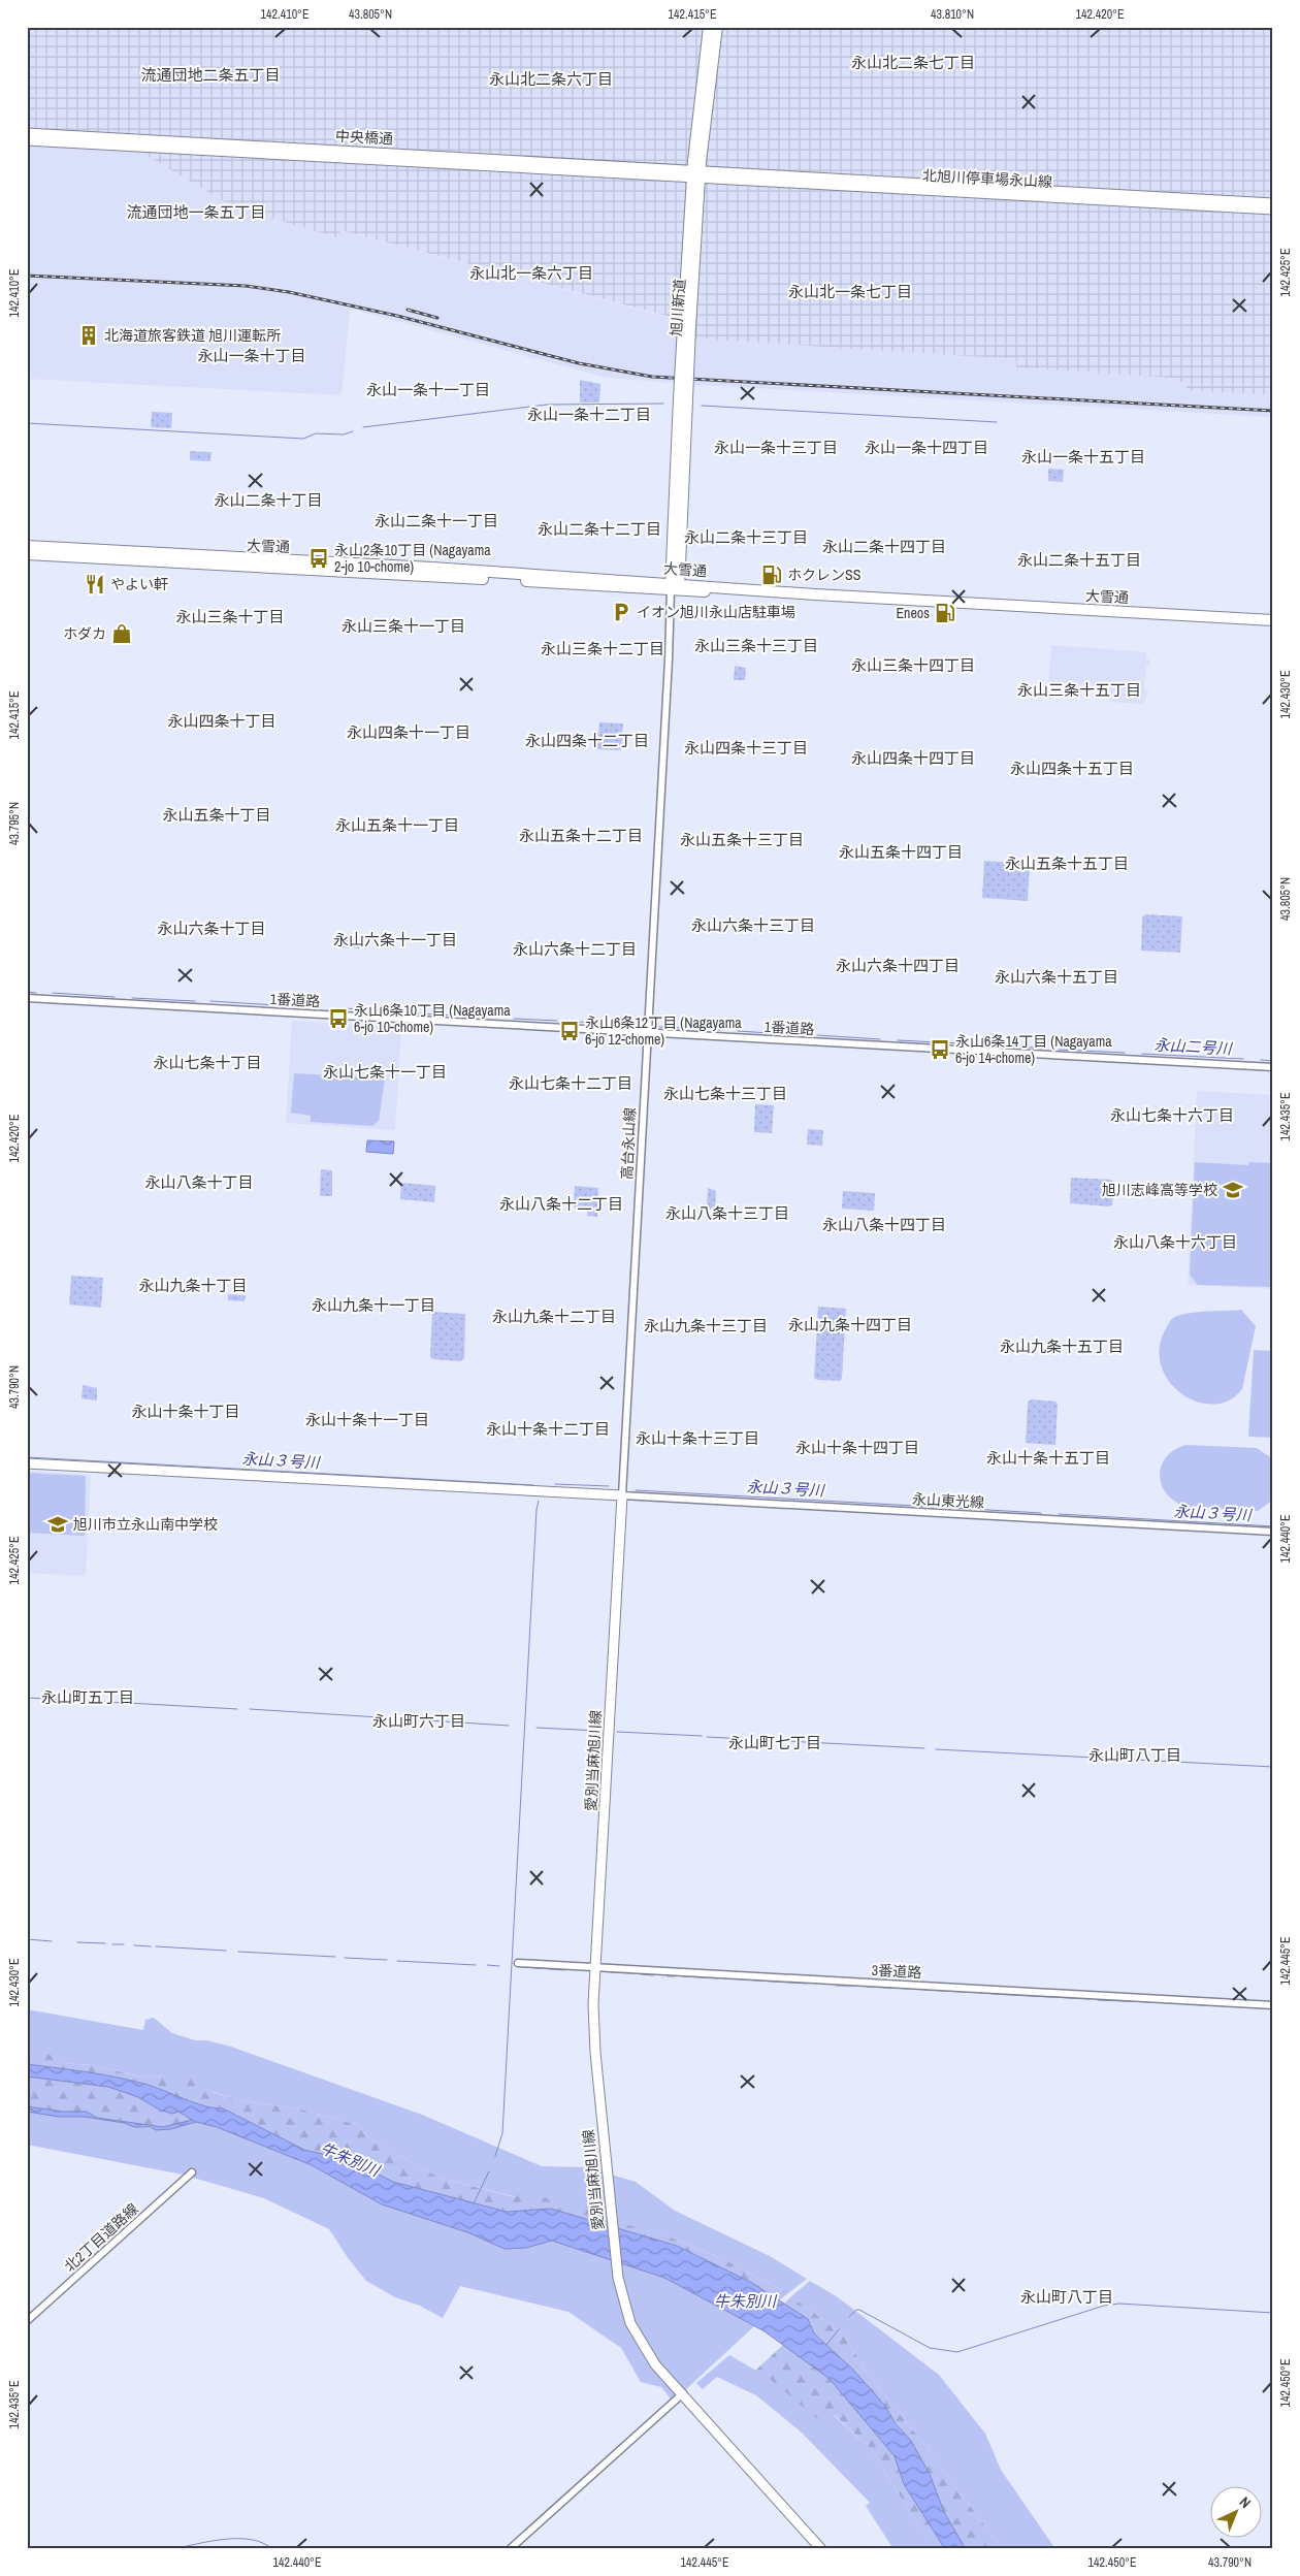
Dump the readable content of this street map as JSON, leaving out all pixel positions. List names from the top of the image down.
{
  "streets": {
    "highway": ["旭川新道", "大雪通"],
    "main road": ["中央橋通", "北旭川停車場永山線", "愛別当麻旭川線"],
    "street": [
      "1番道路",
      "高台永山線",
      "永山東光線",
      "3番道路",
      "北2丁目道路線"
    ]
  },
  "crossings": [
    ["中央橋通", "北旭川停車場永山線"],
    ["中央橋通", "旭川新道"],
    ["北旭川停車場永山線", "旭川新道"],
    ["旭川新道", "大雪通"],
    ["旭川新道", "高台永山線"],
    ["大雪通", "高台永山線"],
    ["1番道路", "高台永山線"],
    ["高台永山線", "永山東光線"],
    ["高台永山線", "愛別当麻旭川線"],
    ["永山東光線", "愛別当麻旭川線"],
    ["愛別当麻旭川線", "3番道路"]
  ],
  "districts": [
    "永山北二条七丁目",
    "流通団地二条五丁目",
    "永山北二条六丁目",
    "流通団地一条五丁目",
    "永山北一条六丁目",
    "永山北一条七丁目",
    "永山一条十丁目",
    "永山一条十一丁目",
    "永山一条十二丁目",
    "永山一条十三丁目",
    "永山一条十四丁目",
    "永山一条十五丁目",
    "永山二条十丁目",
    "永山二条十一丁目",
    "永山二条十二丁目",
    "永山二条十三丁目",
    "永山二条十四丁目",
    "永山二条十五丁目",
    "永山三条十丁目",
    "永山三条十一丁目",
    "永山三条十三丁目",
    "永山三条十二丁目",
    "永山三条十四丁目",
    "永山三条十五丁目",
    "永山四条十丁目",
    "永山四条十一丁目",
    "永山四条十二丁目",
    "永山四条十三丁目",
    "永山四条十四丁目",
    "永山四条十五丁目",
    "永山五条十丁目",
    "永山五条十一丁目",
    "永山五条十二丁目",
    "永山五条十三丁目",
    "永山五条十四丁目",
    "永山五条十五丁目",
    "永山六条十三丁目",
    "永山六条十丁目",
    "永山六条十一丁目",
    "永山六条十二丁目",
    "永山六条十四丁目",
    "永山六条十五丁目",
    "永山七条十丁目",
    "永山七条十一丁目",
    "永山七条十二丁目",
    "永山七条十三丁目",
    "永山七条十六丁目",
    "永山八条十丁目",
    "永山八条十二丁目",
    "永山八条十三丁目",
    "永山八条十四丁目",
    "永山八条十六丁目",
    "永山九条十丁目",
    "永山九条十一丁目",
    "永山九条十二丁目",
    "永山九条十四丁目",
    "永山九条十三丁目",
    "永山九条十五丁目",
    "永山十条十丁目",
    "永山十条十一丁目",
    "永山十条十二丁目",
    "永山十条十三丁目",
    "永山十条十四丁目",
    "永山十条十五丁目",
    "永山町五丁目",
    "永山町六丁目",
    "永山町七丁目",
    "永山町八丁目",
    "永山町八丁目"
  ],
  "water": ["永山二号川", "永山３号川", "牛朱別川"],
  "places": {
    "building": ["北海道旅客鉄道 旭川運転所"],
    "bus stop": [
      "永山2条10丁目 (Nagayama 2-jo 10-chome)",
      "永山6条10丁目 (Nagayama 6-jo 10-chome)",
      "永山6条12丁目 (Nagayama 6-jo 12-chome)",
      "永山6条14丁目 (Nagayama 6-jo 14-chome)"
    ],
    "fuel station": ["ホクレンSS", "Eneos"],
    "restaurant": ["やよい軒"],
    "parking": ["イオン旭川永山店駐車場"],
    "shop": ["ホダカ"],
    "school or university": ["旭川志峰高等学校", "旭川市立永山南中学校"]
  },
  "north": "top right",
  "coordinates": [
    "142.410°E",
    "43.805°N",
    "142.415°E",
    "43.810°N",
    "142.420°E",
    "142.425°E",
    "142.430°E",
    "43.795°N",
    "142.435°E",
    "43.790°N",
    "142.440°E",
    "142.445°E",
    "142.450°E"
  ]
}
